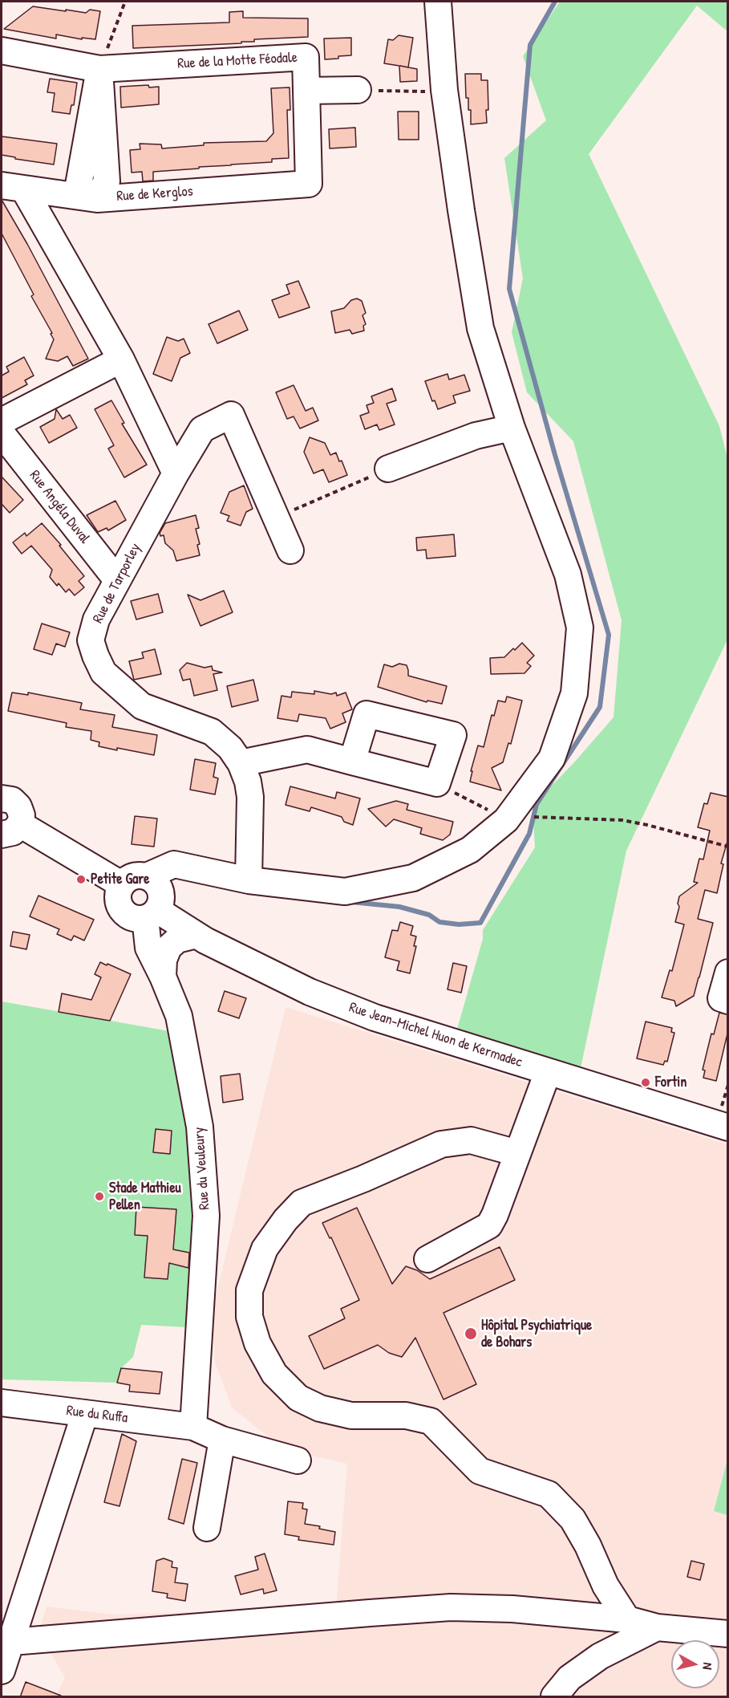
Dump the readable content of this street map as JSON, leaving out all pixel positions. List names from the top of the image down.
{
  "streets": {
    "street": [
      "Rue de la Motte Féodale",
      "Rue de Kerglos",
      "Rue Angéla Duval",
      "Rue de Tarporley",
      "Rue Jean-Michel Huon de Kermadec",
      "Rue du Veuleury",
      "Rue du Ruffa"
    ]
  },
  "crossings": [
    ["Rue de la Motte Féodale", "Rue de Kerglos"],
    ["Rue Angéla Duval", "Rue de Tarporley"],
    ["Rue Jean-Michel Huon de Kermadec", "Rue du Veuleury"],
    ["Rue du Veuleury", "Rue du Ruffa"]
  ],
  "places": [
    "Petite Gare",
    "Fortin",
    "Stade Mathieu Pellen",
    "Hôpital Psychiatrique de Bohars"
  ],
  "north": "right"
}
